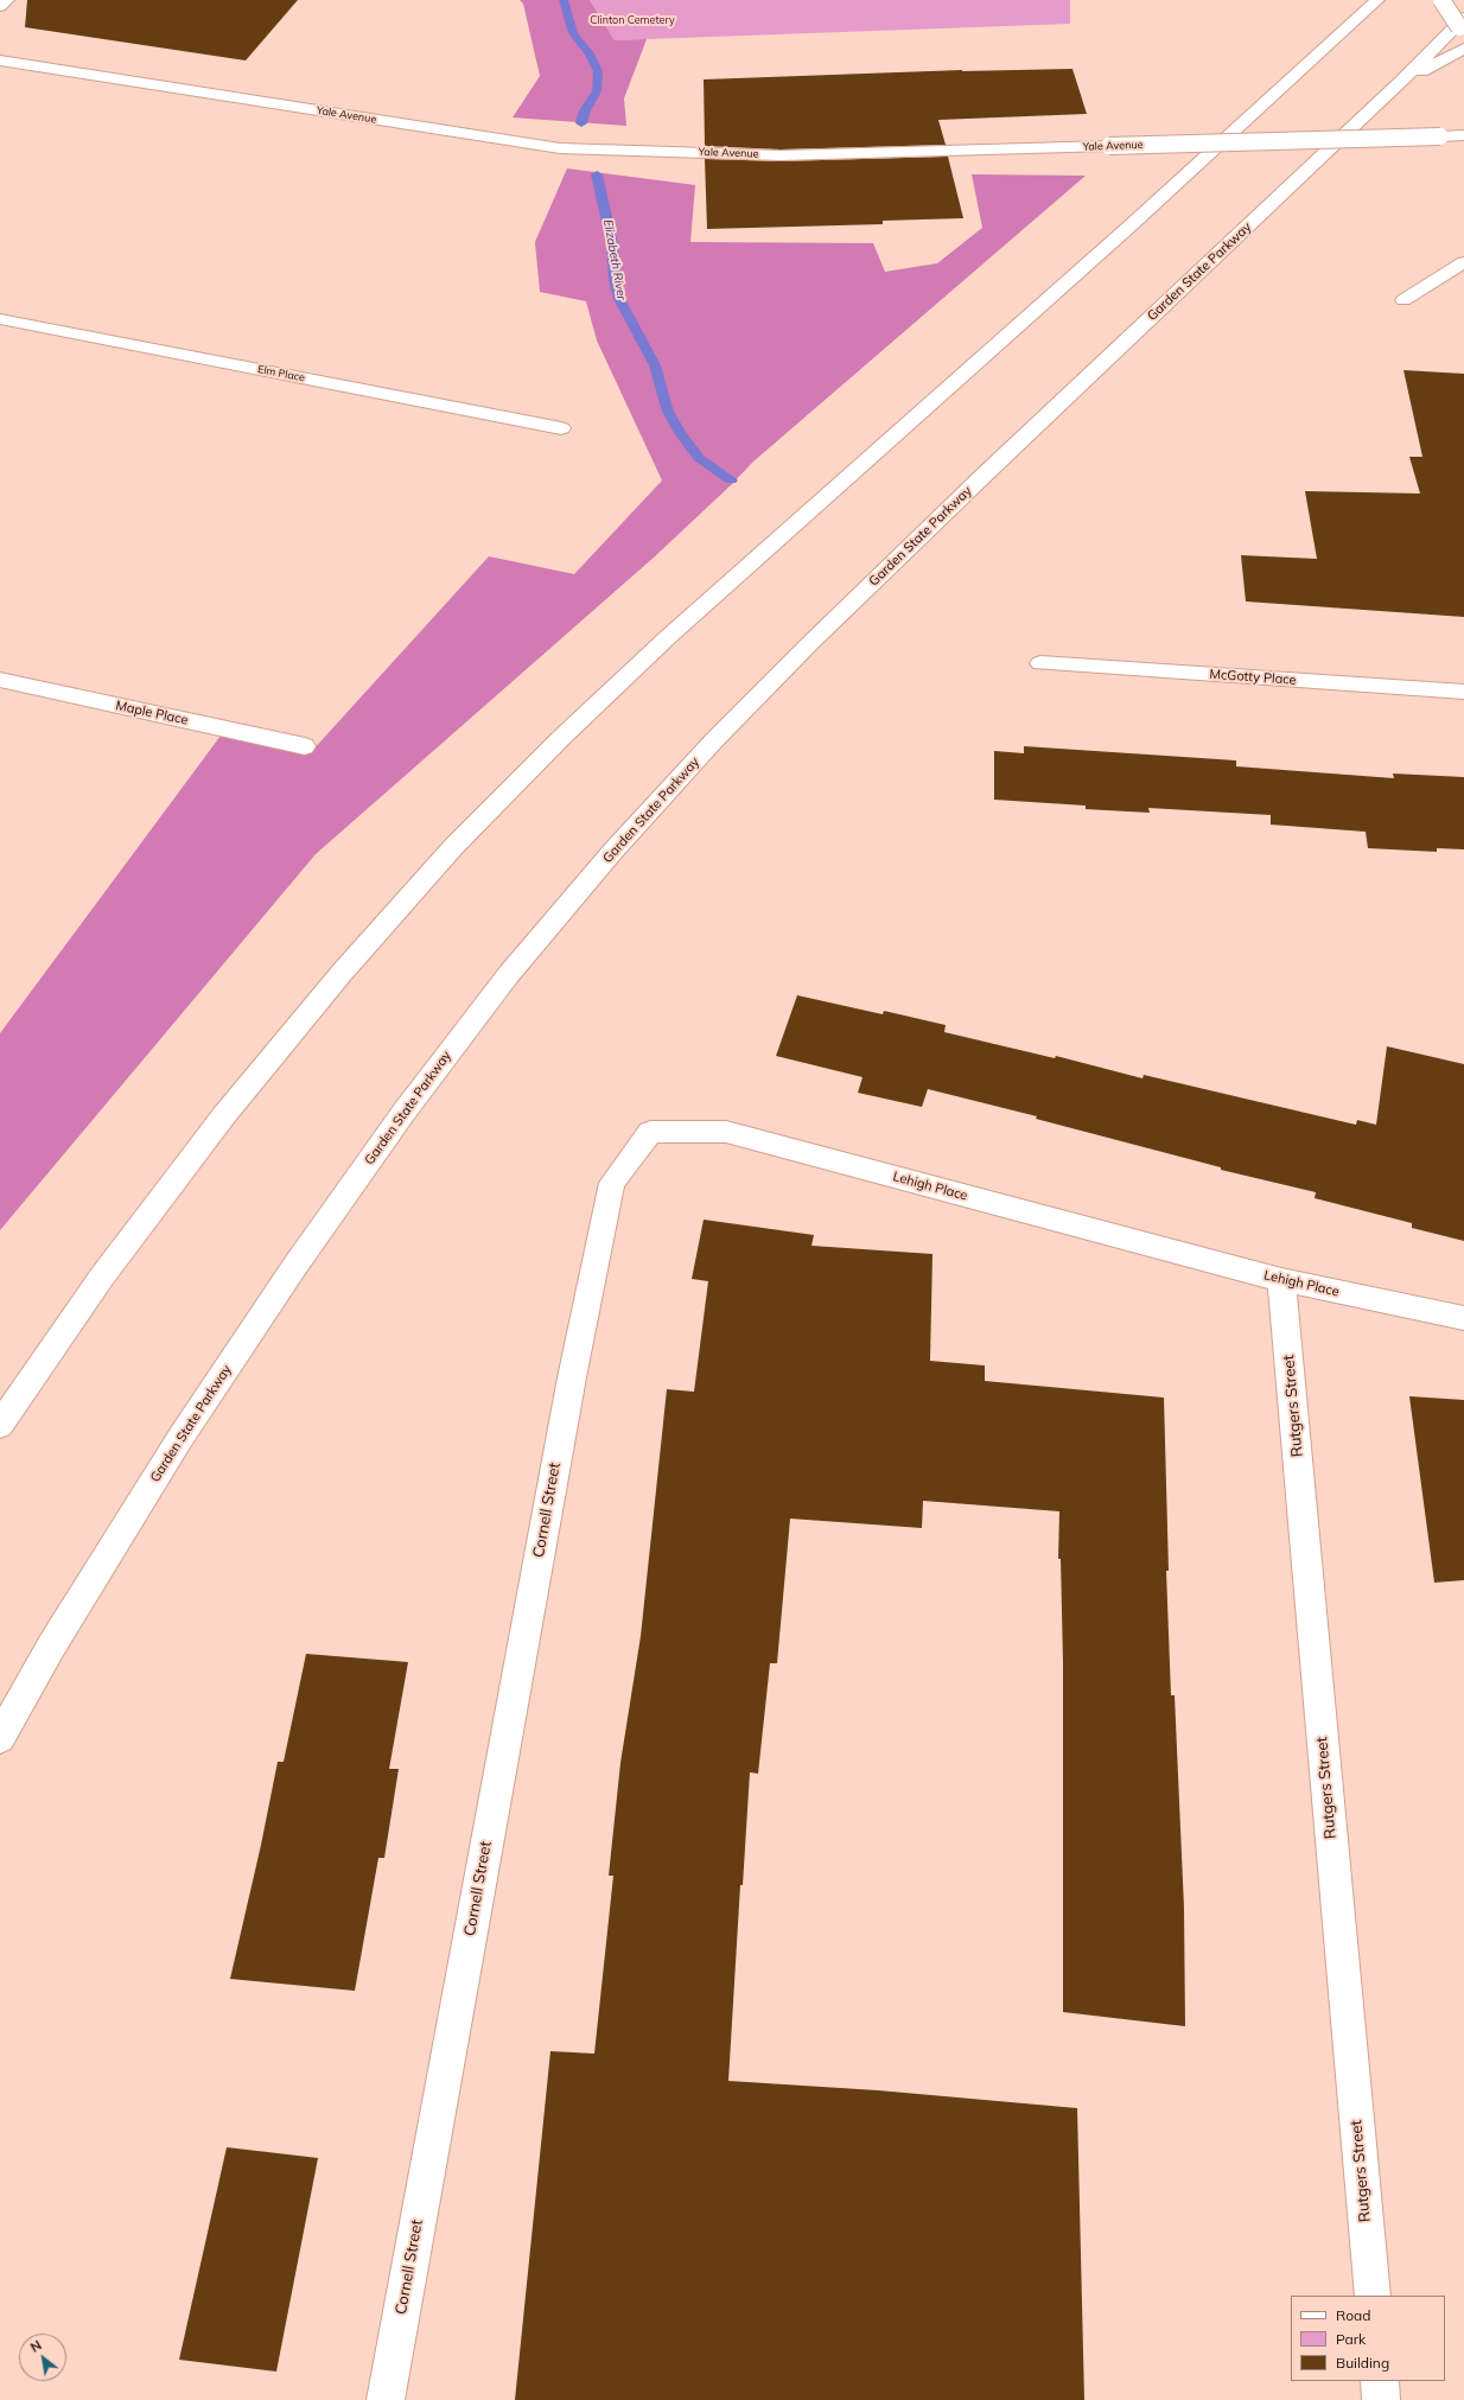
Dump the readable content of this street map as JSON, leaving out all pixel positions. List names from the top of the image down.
{
  "streets": {
    "main road": [
      "Yale Avenue",
      "Garden State Parkway",
      "Elm Place",
      "McGotty Place",
      "Maple Place",
      "Lehigh Place",
      "Rutgers Street",
      "Cornell Street"
    ]
  },
  "crossings": [
    ["Lehigh Place", "Rutgers Street"],
    ["Lehigh Place", "Cornell Street"]
  ],
  "water": ["Elizabeth River"],
  "parks": ["Clinton Cemetery"],
  "legend": ["Road", "Park", "Building"],
  "north": "top left"
}
